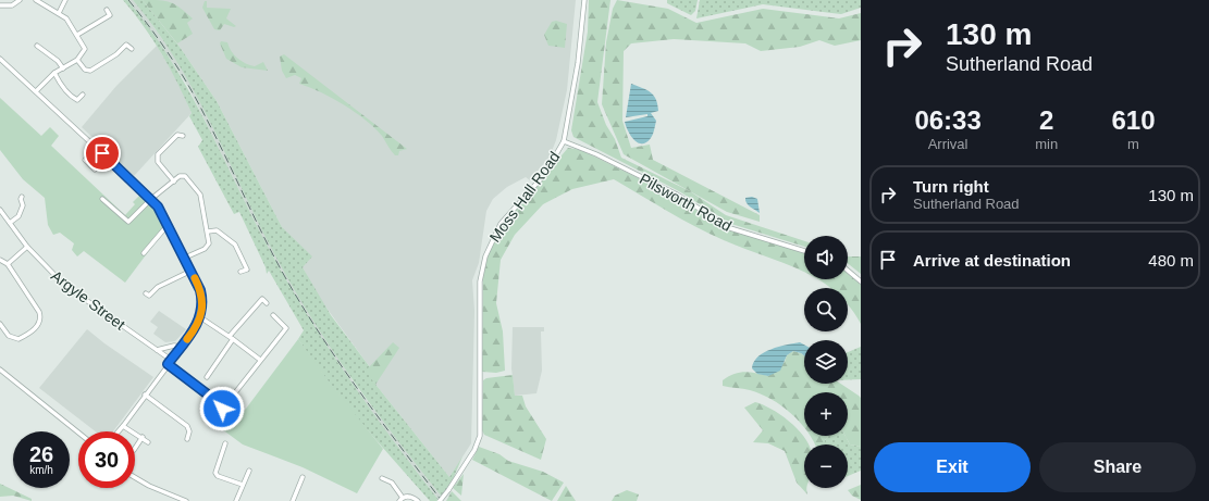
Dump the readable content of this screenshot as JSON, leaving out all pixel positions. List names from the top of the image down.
{
  "streets": {
    "street": ["Moss Hall Road", "Pilsworth Road", "Argyle Street"]
  },
  "crossings": [
    ["Moss Hall Road", "Pilsworth Road"]
  ],
  "page": {
    "turn": ["130 m", "Sutherland Road"],
    "eta": [
      "06:33",
      "Arrival",
      "2",
      "min",
      "610",
      "m"
    ],
    "list": [
      {
        "name": "Turn right",
        "note": "Sutherland Road",
        "value": "130 m"
      },
      {
        "name": "Arrive at destination",
        "value": "480 m"
      }
    ],
    "map_buttons": ["+", "−"],
    "speed": "26 km/h",
    "limit": "30",
    "buttons": ["Exit", "Share"]
  }
}
